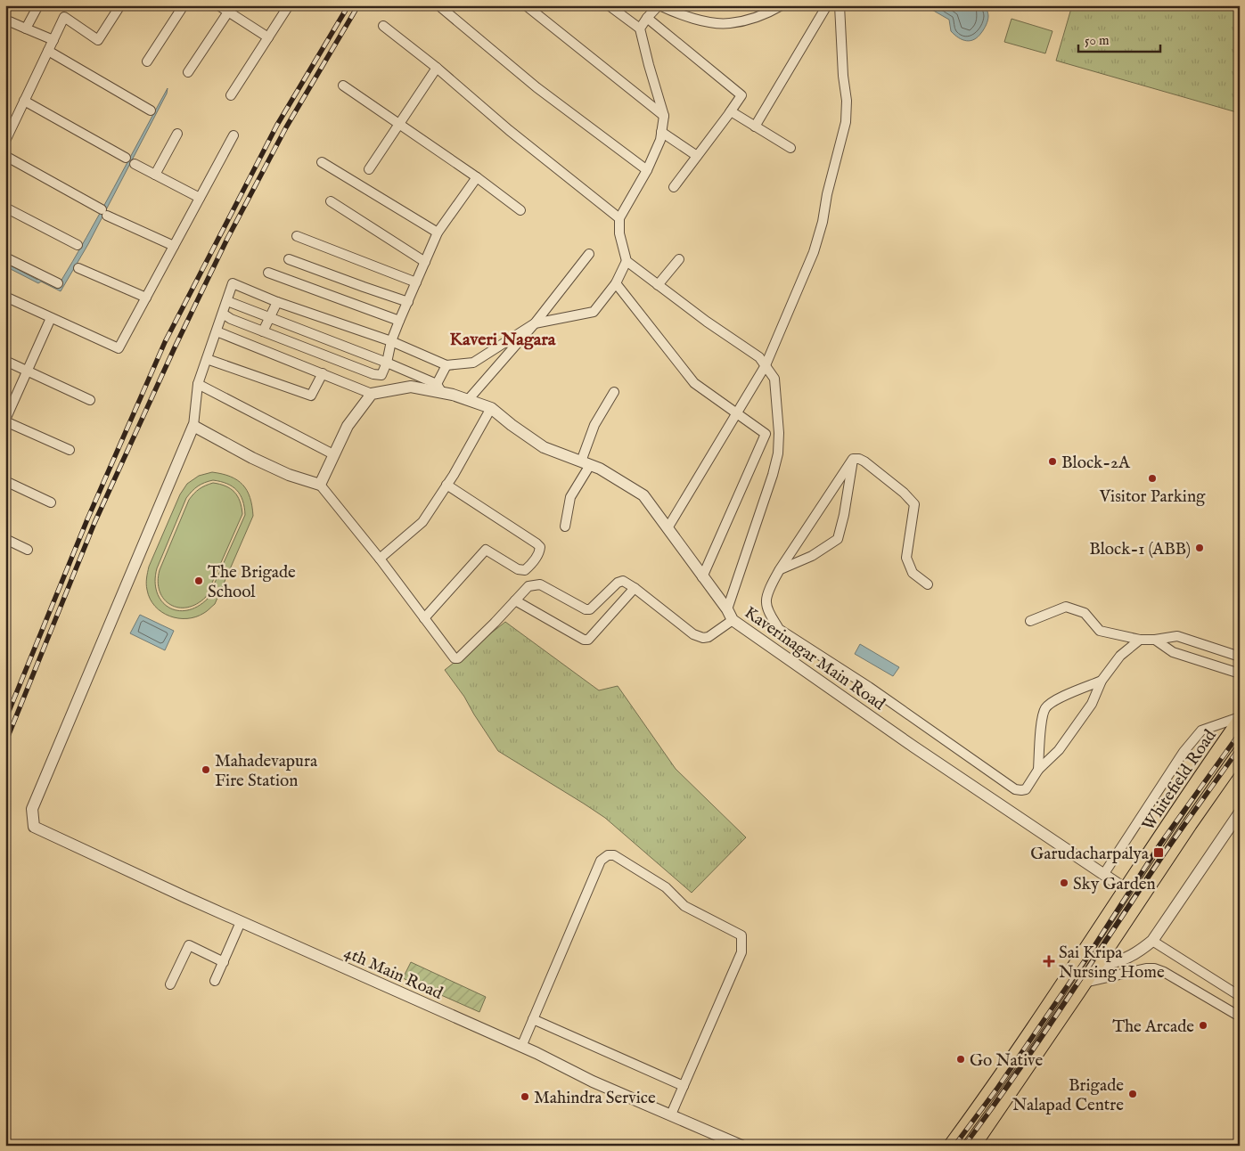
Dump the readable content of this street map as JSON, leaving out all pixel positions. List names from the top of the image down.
{
  "streets": {
    "main road": ["Whitefield Road"],
    "street": ["Kaverinagar Main Road", "4th Main Road"]
  },
  "crossings": [
    ["Kaverinagar Main Road", "Whitefield Road"]
  ],
  "districts": ["Kaveri Nagara"],
  "places": {
    "other": [
      "Block-2A",
      "Visitor Parking",
      "Block-1 (ABB)",
      "The Brigade School",
      "Mahadevapura Fire Station",
      "Sky Garden",
      "The Arcade",
      "Go Native",
      "Brigade Nalapad Centre",
      "Mahindra Service"
    ],
    "transit": ["Garudacharpalya"],
    "health": ["Sai Kripa Nursing Home"]
  },
  "scale_bar": "50 m"
}
